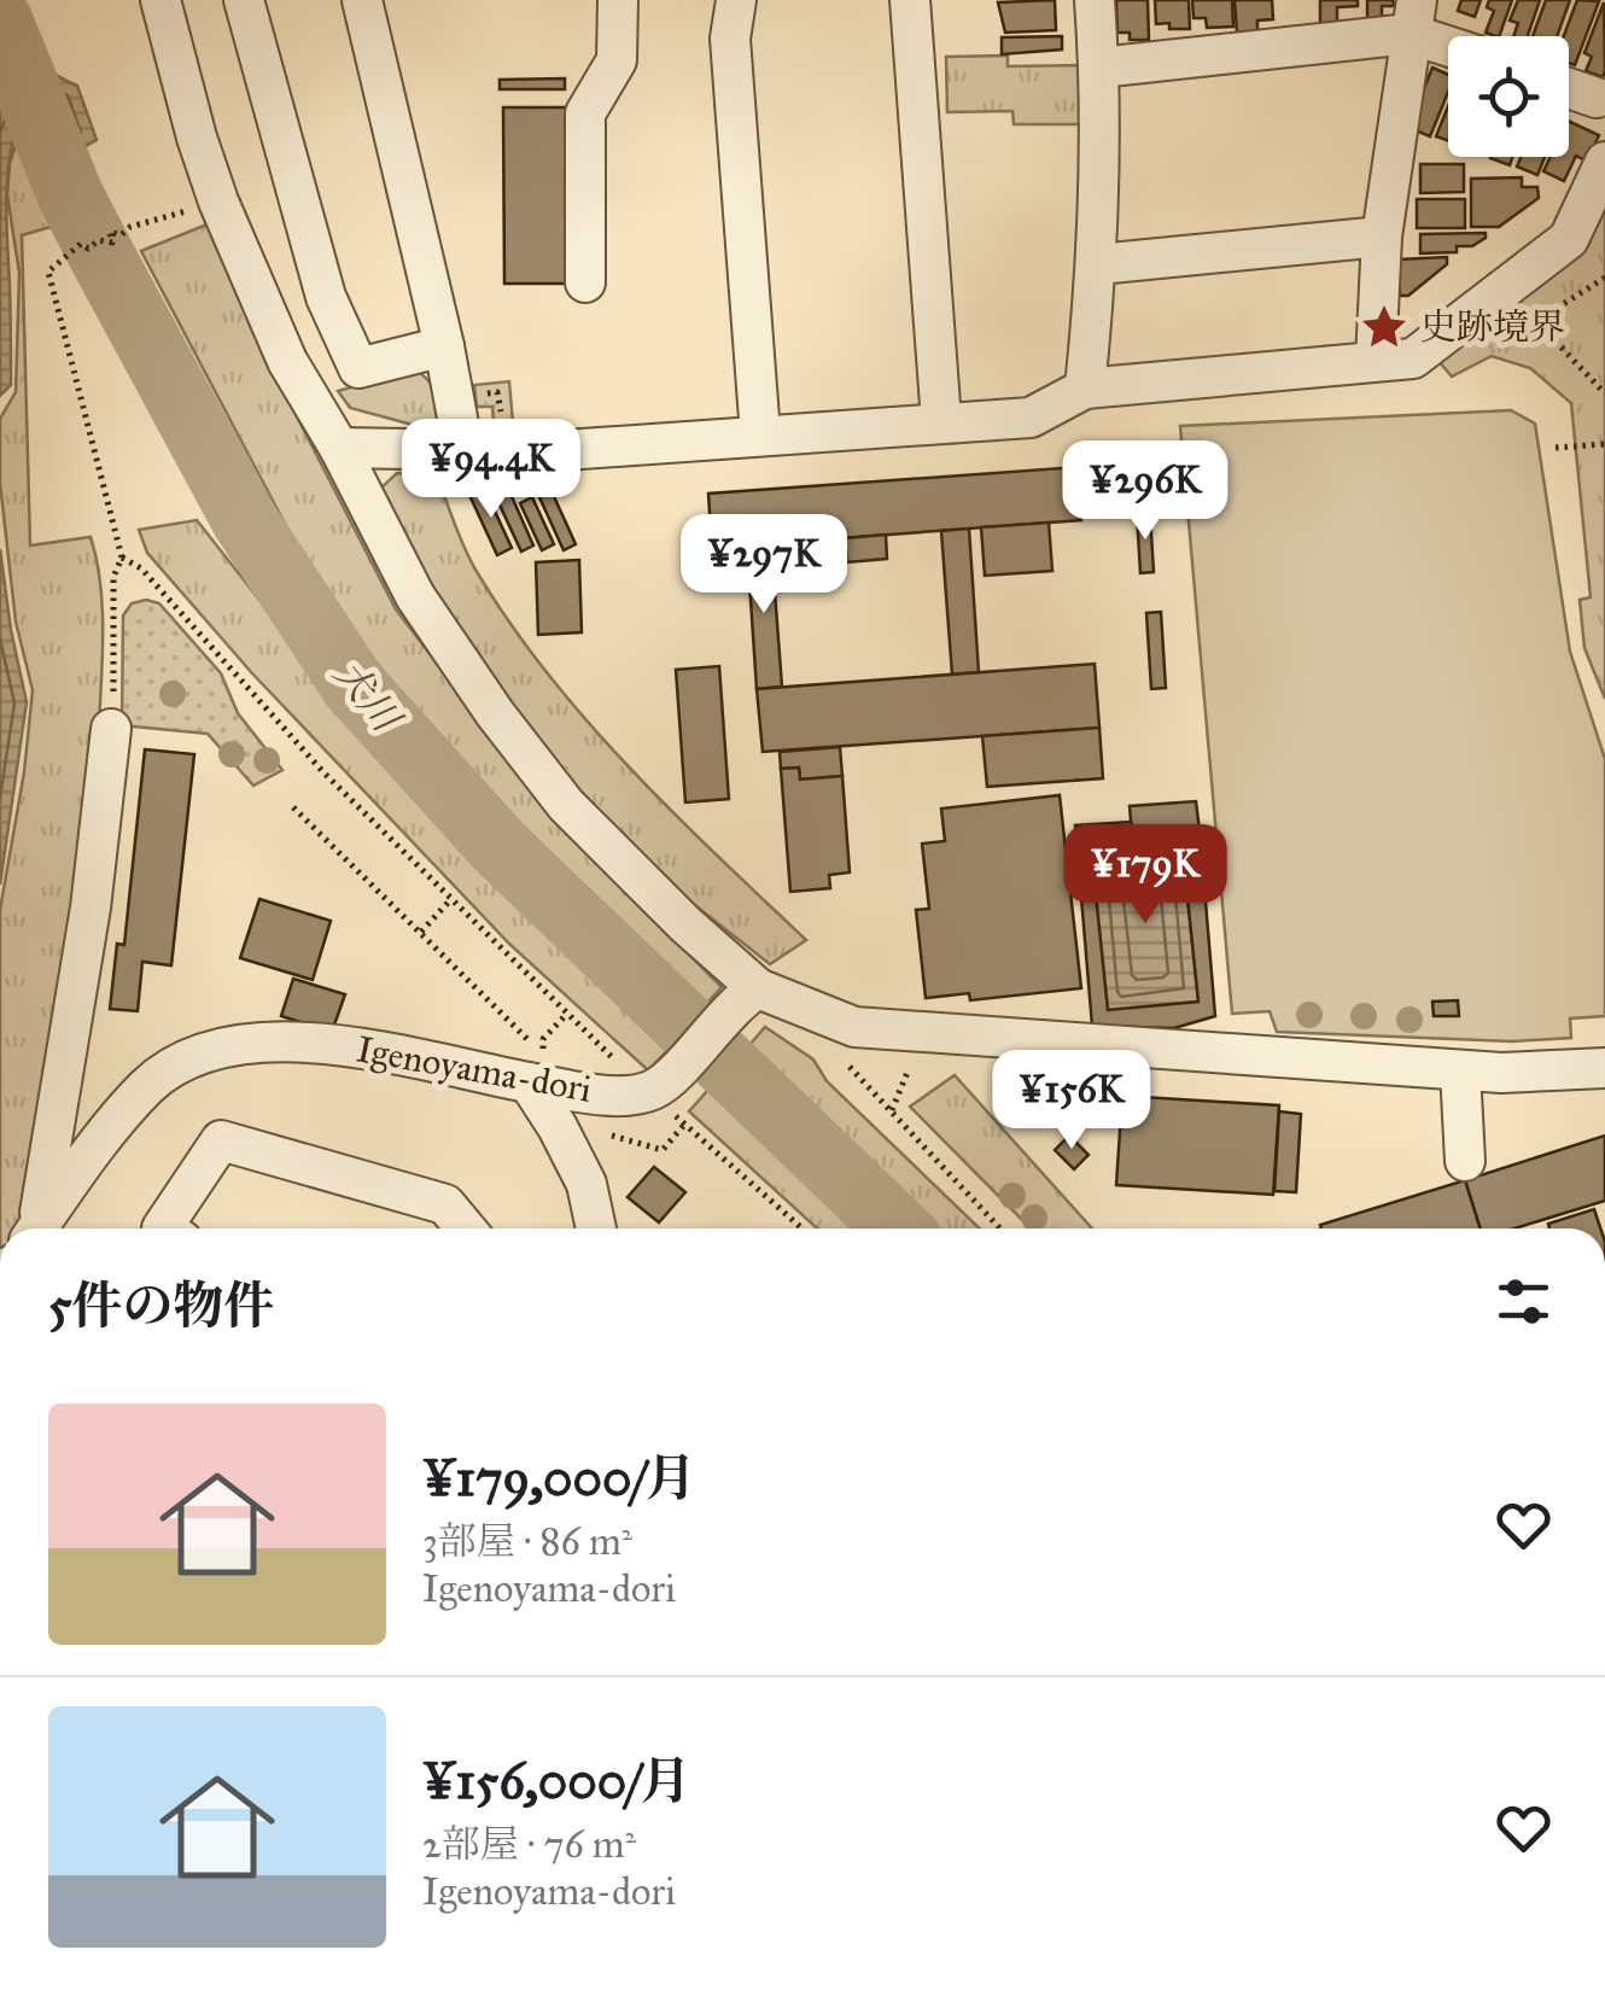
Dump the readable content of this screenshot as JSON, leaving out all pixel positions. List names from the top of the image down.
{
  "streets": {
    "street": ["Igenoyama-dori"]
  },
  "water": ["犬川"],
  "places": {
    "place": ["史跡境界"]
  },
  "page": {
    "price": [
      "¥94.4K",
      "¥296K",
      "¥297K",
      "¥179K",
      "¥156K"
    ],
    "heading": "5件の物件",
    "list": [
      {
        "name": "¥179,000/月",
        "note": "3部屋 · 86 m² · Igenoyama-dori"
      },
      {
        "name": "¥156,000/月",
        "note": "2部屋 · 76 m² · Igenoyama-dori"
      }
    ]
  }
}
